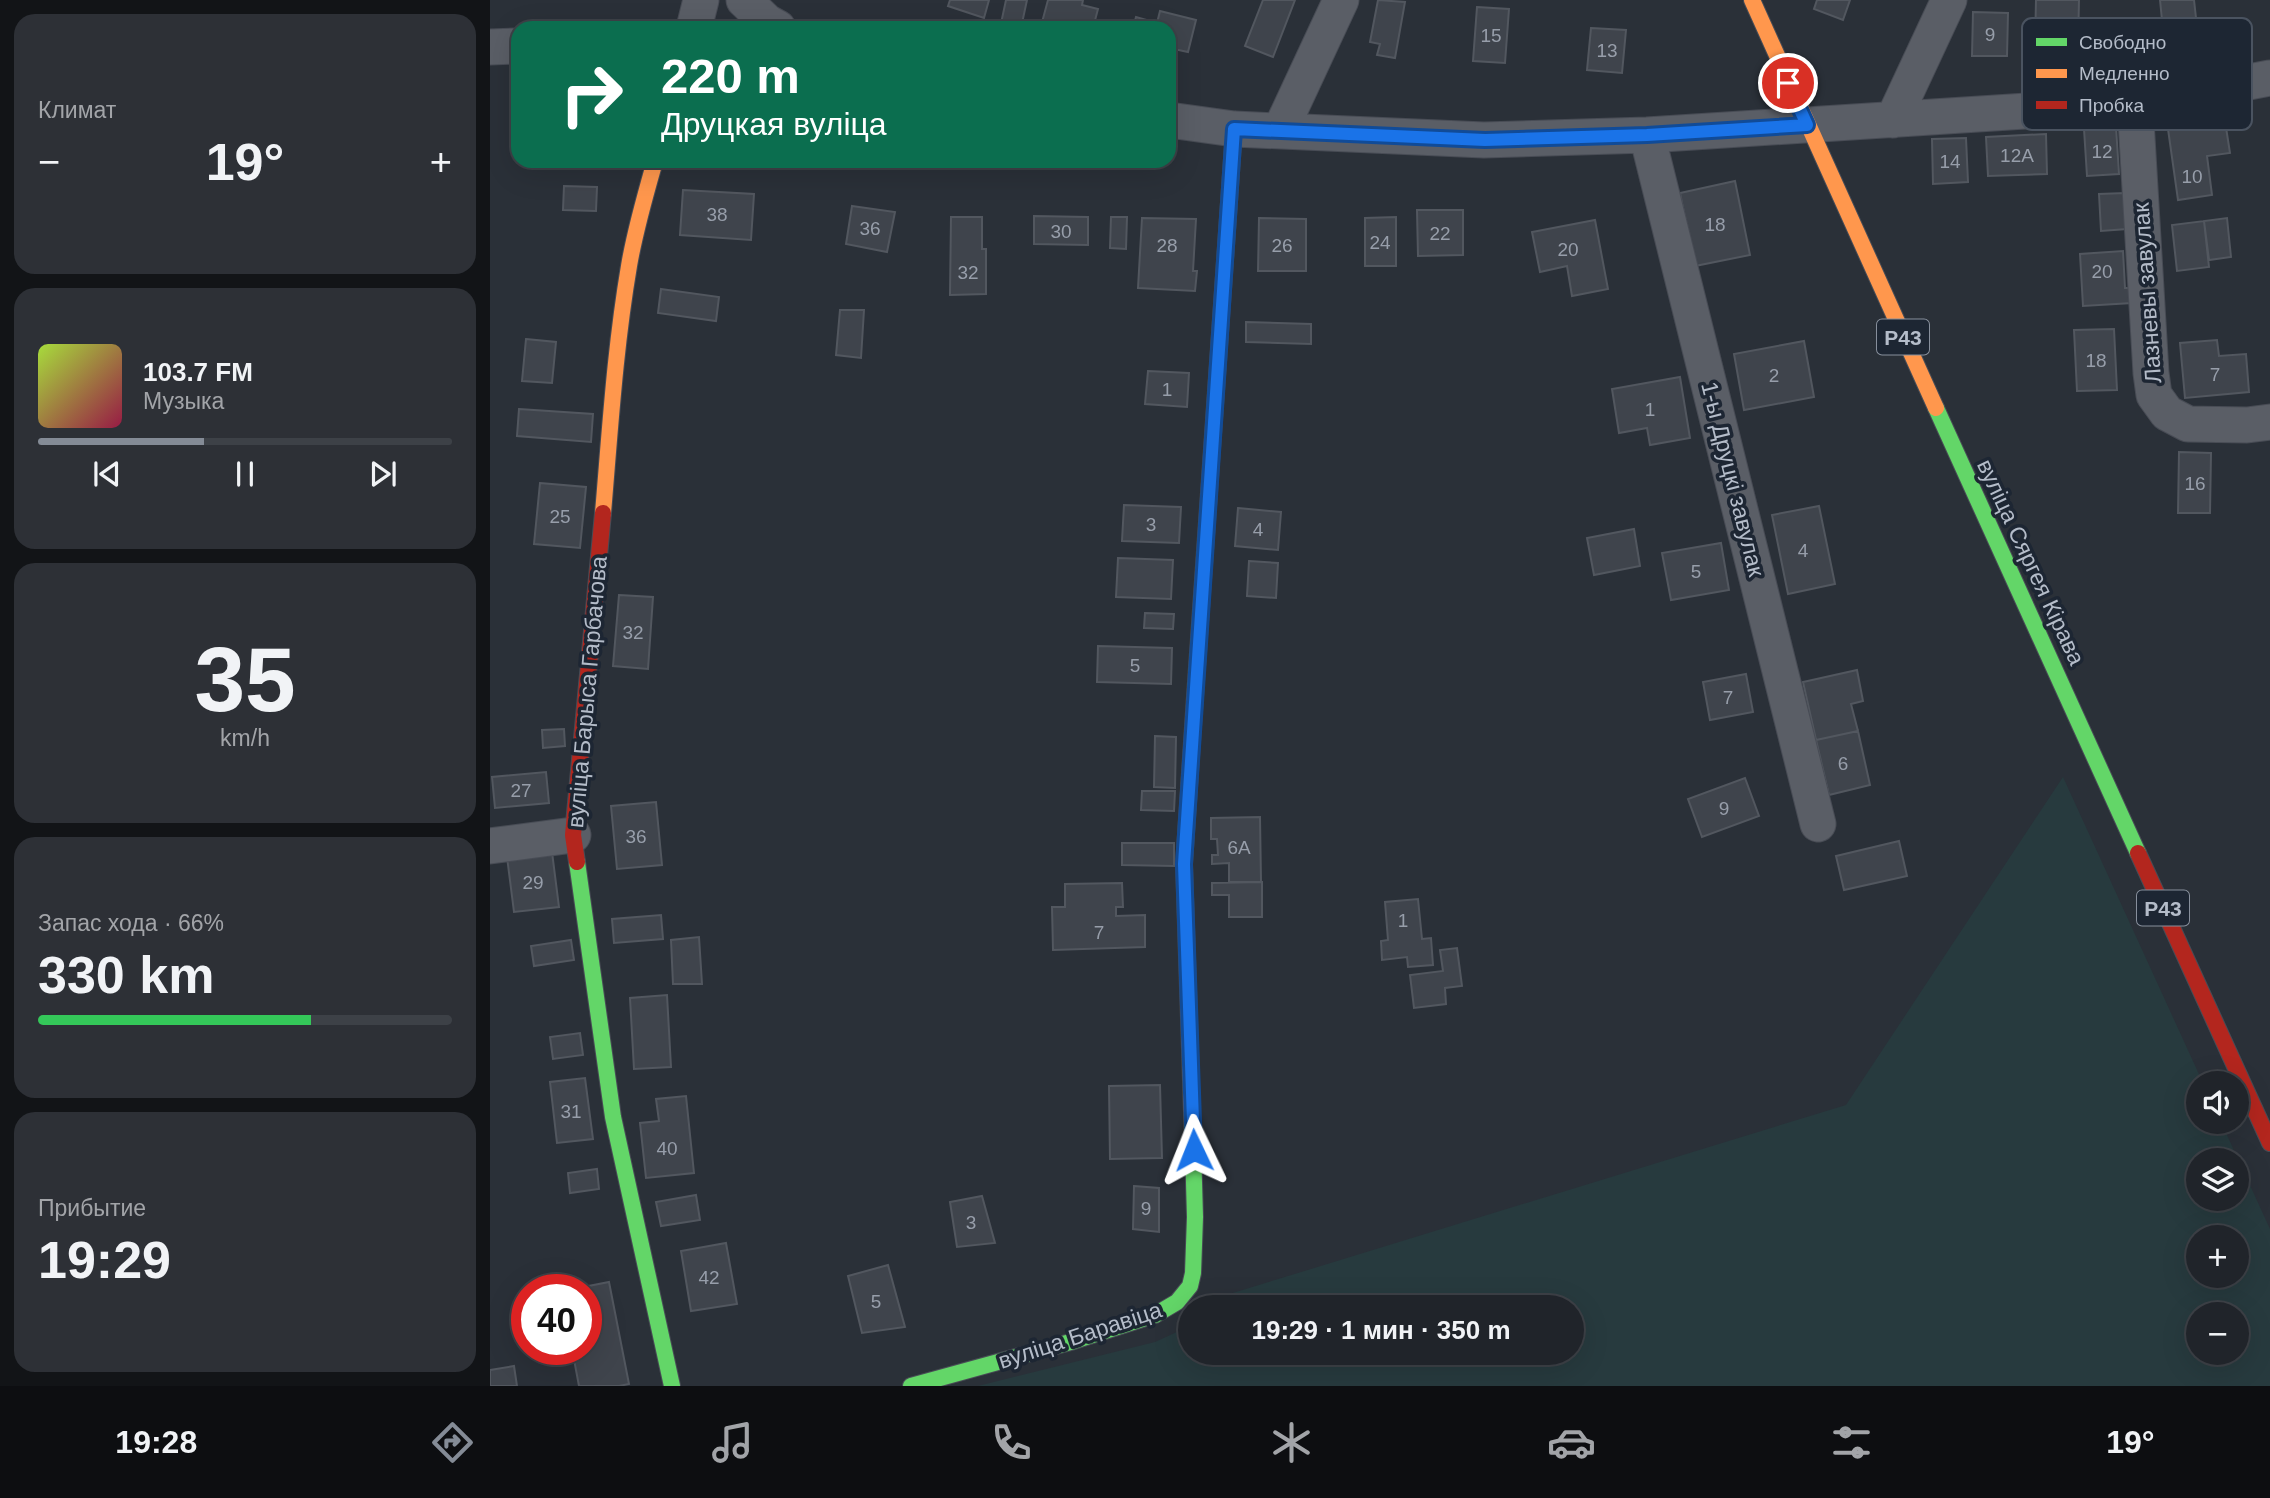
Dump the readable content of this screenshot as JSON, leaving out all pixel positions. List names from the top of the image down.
{
  "streets": {
    "street": [
      "Лазневы завулак",
      "Р43",
      "1-ы Друцкі завулак",
      "вуліца Сяргея Кірава",
      "вуліца Барыса Гарбачова",
      "вуліца Баравіца"
    ]
  },
  "house_numbers": [
    "9",
    "15",
    "13",
    "12",
    "12А",
    "14",
    "10",
    "38",
    "18",
    "36",
    "30",
    "22",
    "24",
    "28",
    "26",
    "20",
    "20",
    "32",
    "18",
    "7",
    "2",
    "1",
    "1",
    "16",
    "25",
    "3",
    "4",
    "4",
    "5",
    "32",
    "5",
    "7",
    "6",
    "27",
    "9",
    "36",
    "6А",
    "29",
    "1",
    "7",
    "31",
    "40",
    "9",
    "3",
    "42",
    "5"
  ],
  "legend": ["Свободно", "Медленно", "Пробка"],
  "page": {
    "tile": [
      "Климат",
      ["35", "km/h"],
      ["Запас хода · 66%", "330 km"],
      ["Прибытие", "19:29"]
    ],
    "turn": ["220 m", "Друцкая вуліца"],
    "heat": ["−", "19°", "+"],
    "song": ["103.7 FM", "Музыка"],
    "map_buttons": ["+", "−"],
    "limit": "40",
    "trip": "19:29 · 1 мин · 350 m",
    "tabs": ["19:28", "19°"]
  }
}
